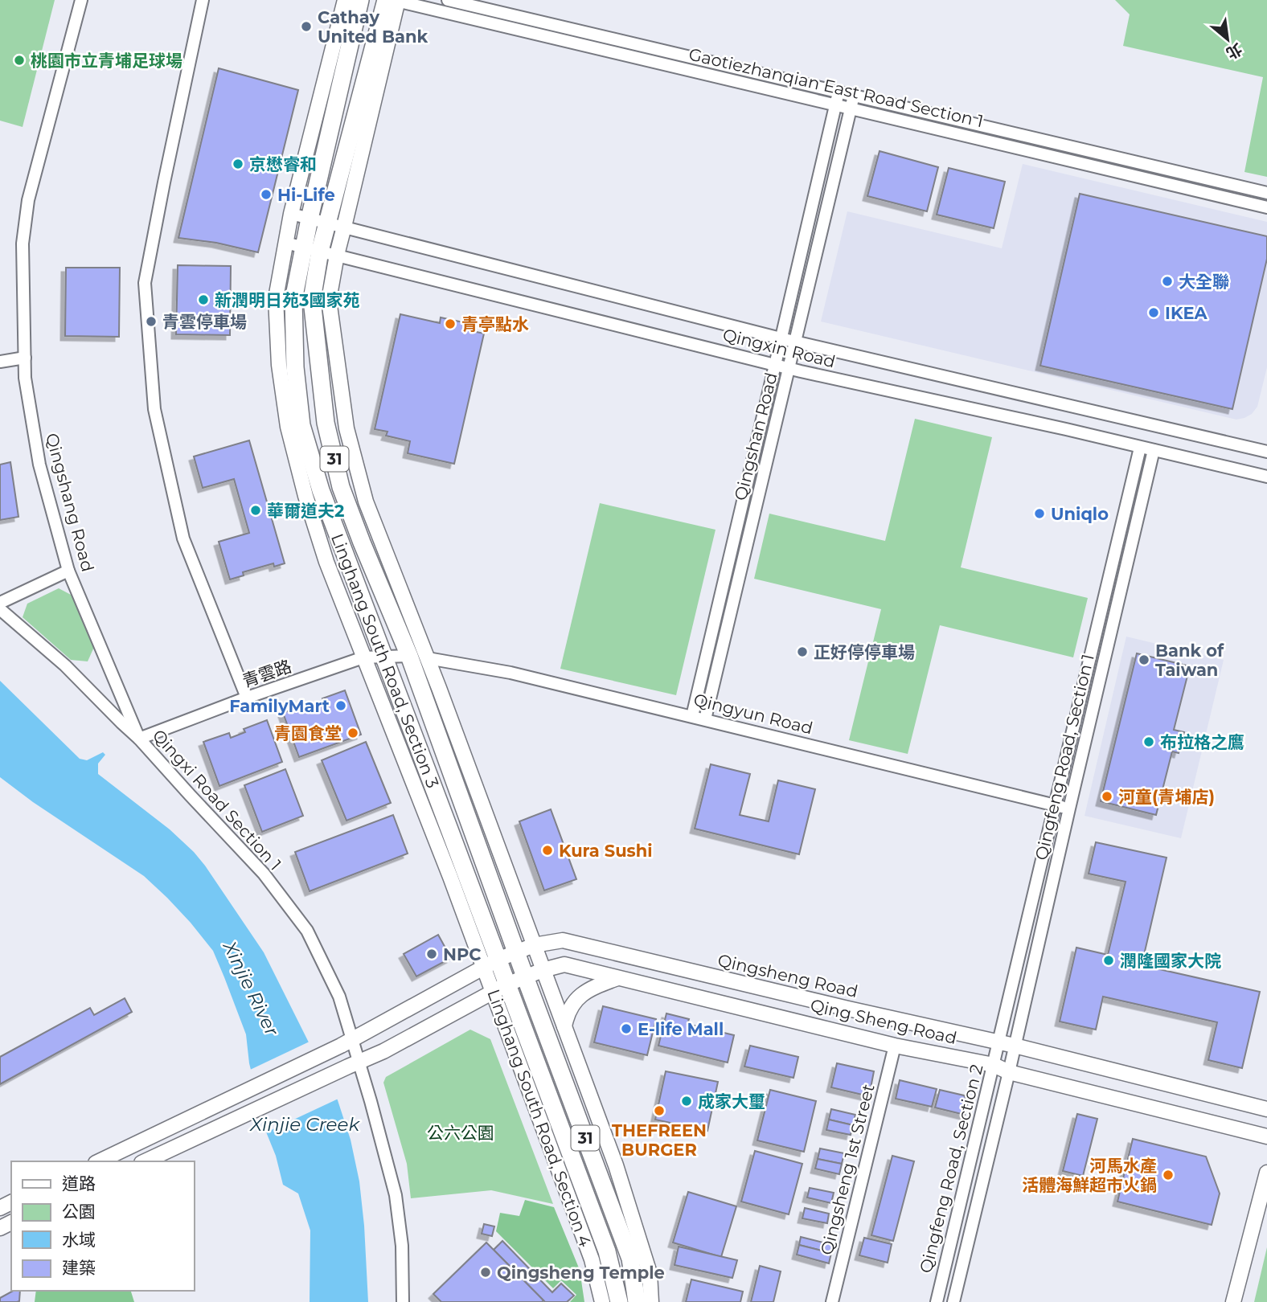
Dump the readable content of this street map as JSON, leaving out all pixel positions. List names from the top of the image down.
{
  "streets": {
    "main road": ["31", "Linghang South Road, Section 3", "Linghang South Road, Section 4"],
    "street": [
      "Gaotiezhanqian East Road Section 1",
      "Qingxin Road",
      "Qingshan Road",
      "Qingshang Road",
      "青雲路",
      "Qingyun Road",
      "Qingfeng Road, Section 1",
      "Qingxi Road Section 1",
      "Qingsheng Road",
      "Qing Sheng Road",
      "Qingfeng Road, Section 2",
      "Qingsheng 1st Street"
    ]
  },
  "crossings": [
    ["Gaotiezhanqian East Road Section 1", "Qingshan Road"],
    ["Gaotiezhanqian East Road Section 1", "Linghang South Road, Section 3"],
    ["Qingxin Road", "Qingshan Road"],
    ["Qingxin Road", "Linghang South Road, Section 3"],
    ["Qingxin Road", "Qingfeng Road, Section 1"],
    ["Qingshan Road", "Qingyun Road"],
    ["31", "Linghang South Road, Section 3"],
    ["31", "Qing Sheng Road"],
    ["Qingshang Road", "青雲路"],
    ["Qingshang Road", "Qingxi Road Section 1"],
    ["Linghang South Road, Section 3", "青雲路"],
    ["Linghang South Road, Section 3", "Qingyun Road"],
    ["Linghang South Road, Section 3", "Qingsheng Road"],
    ["Linghang South Road, Section 3", "Qing Sheng Road"],
    ["Linghang South Road, Section 3", "Linghang South Road, Section 4"],
    ["青雲路", "Qingxi Road Section 1"],
    ["Qingyun Road", "Qingfeng Road, Section 1"],
    ["Qingfeng Road, Section 1", "Qingsheng Road"],
    ["Qingfeng Road, Section 1", "Qing Sheng Road"],
    ["Qingfeng Road, Section 1", "Qingfeng Road, Section 2"],
    ["Qingxi Road Section 1", "Qingsheng Road"],
    ["Qingsheng Road", "Qing Sheng Road"],
    ["Qingsheng Road", "Linghang South Road, Section 4"],
    ["Qingsheng Road", "Qingfeng Road, Section 2"],
    ["Qing Sheng Road", "Linghang South Road, Section 4"],
    ["Qing Sheng Road", "Qingfeng Road, Section 2"],
    ["Qing Sheng Road", "Qingsheng 1st Street"]
  ],
  "water": ["Xinjie River", "Xinjie Creek"],
  "parks": ["公六公園"],
  "places": [
    "Cathay United Bank",
    "桃園市立青埔足球場",
    "京懋睿和",
    "Hi-Life",
    "大全聯",
    "新潤明日苑3國家苑",
    "IKEA",
    "青雲停車場",
    "青亭點水",
    "華爾道夫2",
    "Uniqlo",
    "正好停停車場",
    "Bank of Taiwan",
    "FamilyMart",
    "青園食堂",
    "布拉格之鷹",
    "河童(青埔店)",
    "Kura Sushi",
    "NPC",
    "潤隆國家大院",
    "E-life Mall",
    "成家大璽",
    "THEFREEN BURGER",
    "河馬水產 活體海鮮超市火鍋",
    "Qingsheng Temple"
  ],
  "legend": [
    "道路",
    "公園",
    "水域",
    "建築"
  ],
  "north": "bottom right"
}
